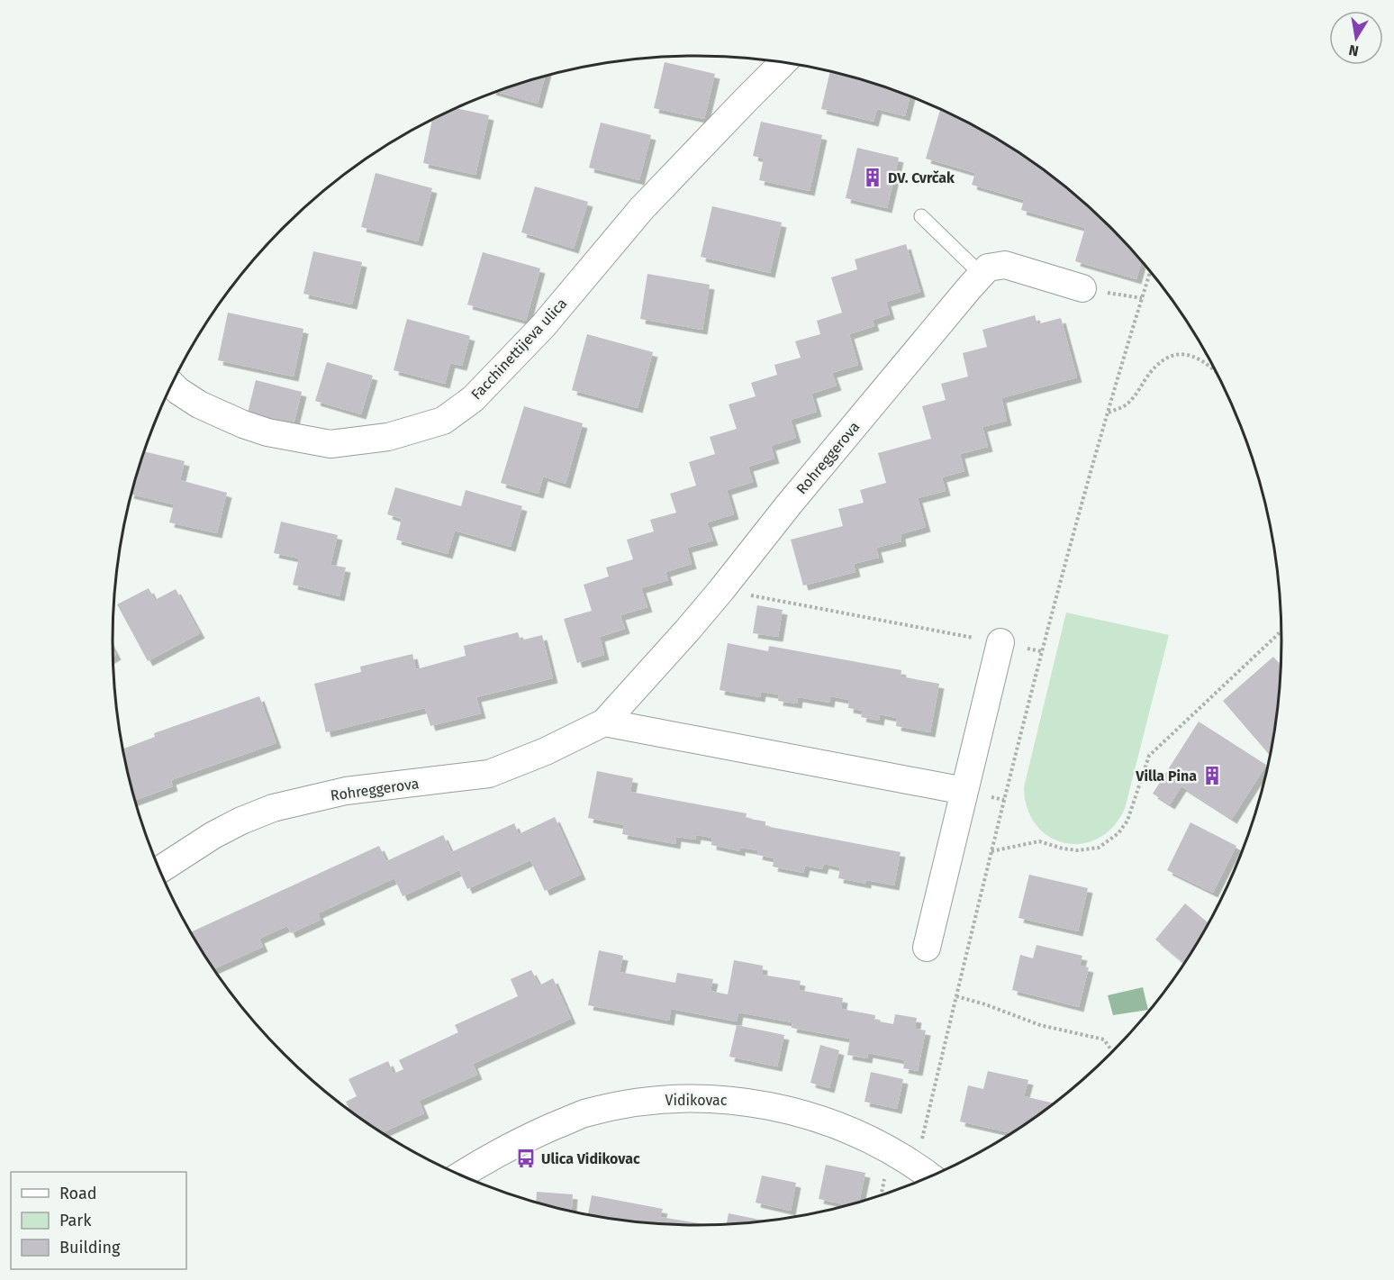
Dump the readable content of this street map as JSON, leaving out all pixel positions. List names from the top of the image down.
{
  "streets": {
    "street": ["Facchinettijeva ulica", "Rohreggerova", "Vidikovac"]
  },
  "places": {
    "building": ["DV. Cvrčak", "Villa Pina"],
    "bus stop": ["Ulica Vidikovac"]
  },
  "legend": ["Road", "Park", "Building"],
  "north": "bottom"
}
